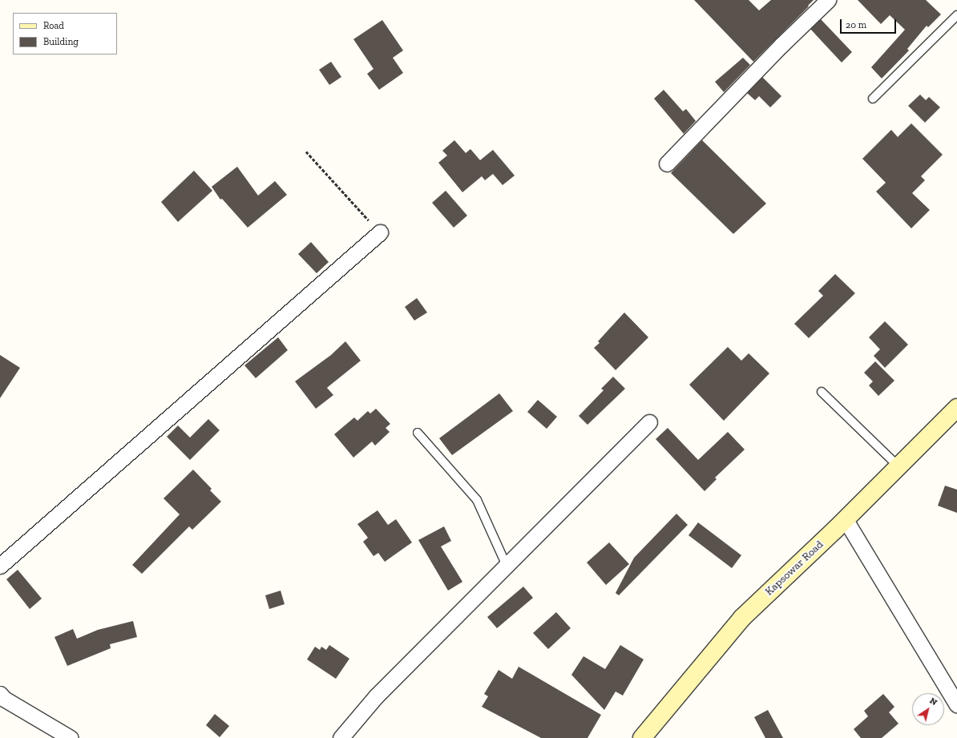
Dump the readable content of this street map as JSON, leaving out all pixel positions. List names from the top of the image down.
{
  "streets": {
    "main road": ["Kapsowar Road"]
  },
  "legend": ["Road", "Building"],
  "scale_bar": "20 m",
  "north": "top right"
}
